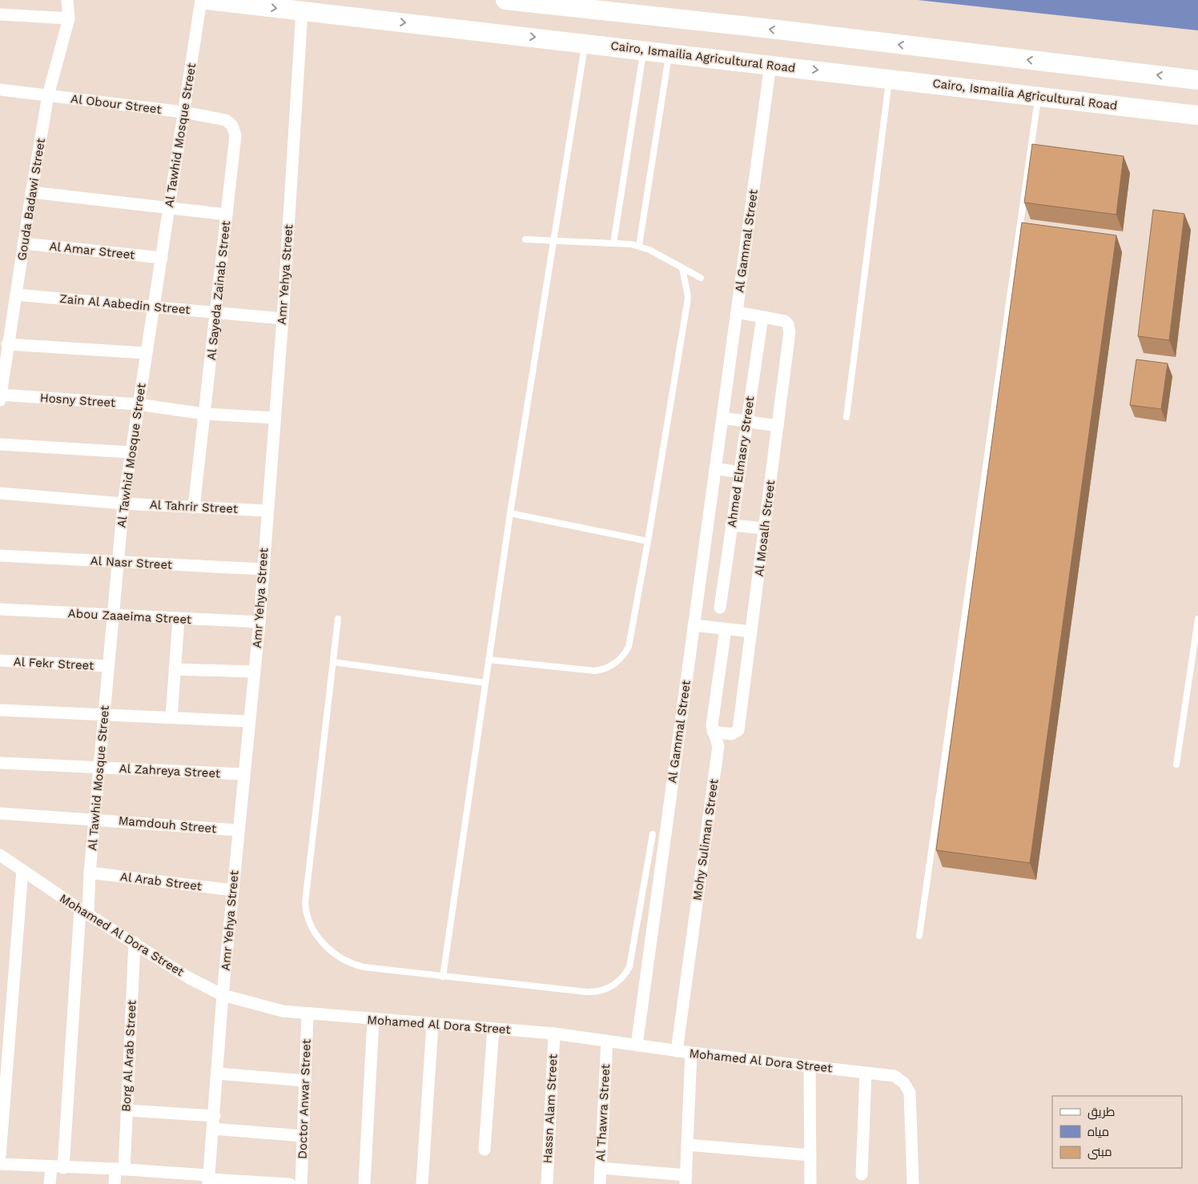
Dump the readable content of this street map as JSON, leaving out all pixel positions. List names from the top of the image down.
{
  "streets": {
    "main road": ["Cairo, Ismailia Agricultural Road"],
    "street": [
      "Al Obour Street",
      "Al Tawhid Mosque Street",
      "Gouda Badawi Street",
      "Al Gammal Street",
      "Al Amar Street",
      "Amr Yehya Street",
      "Al Sayeda Zainab Street",
      "Zain Al Aabedin Street",
      "Hosny Street",
      "Ahmed Elmasry Street",
      "Al Tahrir Street",
      "Al Mosalh Street",
      "Al Nasr Street",
      "Abou Zaaeima Street",
      "Al Fekr Street",
      "Al Zahreya Street",
      "Mamdouh Street",
      "Mohy Suliman Street",
      "Al Arab Street",
      "Mohamed Al Dora Street",
      "Borg Al Arab Street",
      "Doctor Anwar Street",
      "Hassn Alam Street",
      "Al Thawra Street"
    ]
  },
  "crossings": [
    ["Cairo, Ismailia Agricultural Road", "Al Gammal Street"],
    ["Cairo, Ismailia Agricultural Road", "Amr Yehya Street"],
    ["Al Obour Street", "Al Tawhid Mosque Street"],
    ["Al Obour Street", "Gouda Badawi Street"],
    ["Al Obour Street", "Al Sayeda Zainab Street"],
    ["Al Tawhid Mosque Street", "Al Amar Street"],
    ["Al Tawhid Mosque Street", "Al Sayeda Zainab Street"],
    ["Al Tawhid Mosque Street", "Zain Al Aabedin Street"],
    ["Al Tawhid Mosque Street", "Hosny Street"],
    ["Al Tawhid Mosque Street", "Al Tahrir Street"],
    ["Al Tawhid Mosque Street", "Al Nasr Street"],
    ["Al Tawhid Mosque Street", "Abou Zaaeima Street"],
    ["Al Tawhid Mosque Street", "Al Fekr Street"],
    ["Al Tawhid Mosque Street", "Al Zahreya Street"],
    ["Al Tawhid Mosque Street", "Mamdouh Street"],
    ["Al Tawhid Mosque Street", "Al Arab Street"],
    ["Al Tawhid Mosque Street", "Mohamed Al Dora Street"],
    ["Gouda Badawi Street", "Al Amar Street"],
    ["Gouda Badawi Street", "Zain Al Aabedin Street"],
    ["Gouda Badawi Street", "Hosny Street"],
    ["Al Gammal Street", "Al Mosalh Street"],
    ["Al Gammal Street", "Mohamed Al Dora Street"],
    ["Amr Yehya Street", "Zain Al Aabedin Street"],
    ["Amr Yehya Street", "Hosny Street"],
    ["Amr Yehya Street", "Al Tahrir Street"],
    ["Amr Yehya Street", "Al Nasr Street"],
    ["Amr Yehya Street", "Abou Zaaeima Street"],
    ["Amr Yehya Street", "Al Zahreya Street"],
    ["Amr Yehya Street", "Mamdouh Street"],
    ["Amr Yehya Street", "Al Arab Street"],
    ["Amr Yehya Street", "Mohamed Al Dora Street"],
    ["Al Sayeda Zainab Street", "Zain Al Aabedin Street"],
    ["Al Sayeda Zainab Street", "Hosny Street"],
    ["Al Sayeda Zainab Street", "Al Tahrir Street"],
    ["Ahmed Elmasry Street", "Al Mosalh Street"],
    ["Al Mosalh Street", "Mohy Suliman Street"],
    ["Mohy Suliman Street", "Mohamed Al Dora Street"],
    ["Mohamed Al Dora Street", "Borg Al Arab Street"],
    ["Mohamed Al Dora Street", "Doctor Anwar Street"],
    ["Mohamed Al Dora Street", "Hassn Alam Street"],
    ["Mohamed Al Dora Street", "Al Thawra Street"]
  ],
  "legend": ["طريق", "مياه", "مبنى"]
}
